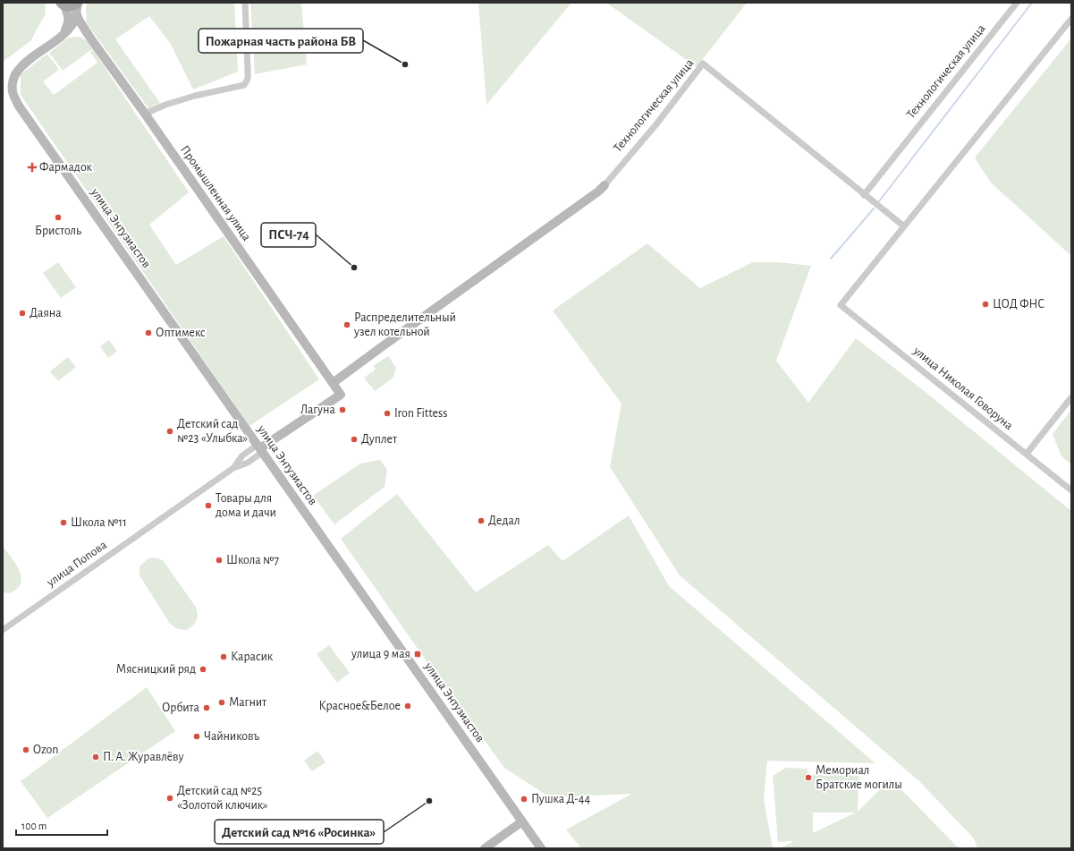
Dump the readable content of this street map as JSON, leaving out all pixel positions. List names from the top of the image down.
{
  "streets": {
    "street": [
      "Технологическая улица",
      "Промышленная улица",
      "улица Энтузиастов",
      "улица Николая Говоруна",
      "улица Попова"
    ]
  },
  "crossings": [
    ["Технологическая улица", "Промышленная улица"],
    ["Промышленная улица", "улица Энтузиастов"],
    ["Промышленная улица", "улица Попова"],
    ["улица Энтузиастов", "улица Попова"]
  ],
  "places": {
    "other": [
      "Пожарная часть района БВ",
      "Бристоль",
      "ПСЧ-74",
      "ЦОД ФНС",
      "Даяна",
      "Распределительный узел котельной",
      "Оптимекс",
      "Лагуна",
      "Iron Fittess",
      "Детский сад №23 «Улыбка»",
      "Дуплет",
      "Товары для дома и дачи",
      "Дедал",
      "Школа №11",
      "Школа №7",
      "Карасик",
      "Мясницкий ряд",
      "Магнит",
      "Красное&Белое",
      "Орбита",
      "Чайниковъ",
      "Ozon",
      "П. А. Журавлёву",
      "Мемориал Братские могилы",
      "Детский сад №25 «Золотой ключик»",
      "Пушка Д-44",
      "Детский сад №16 «Росинка»"
    ],
    "health": ["Фармадок"],
    "transit": ["улица 9 мая"]
  },
  "scale_bar": "100 m"
}
